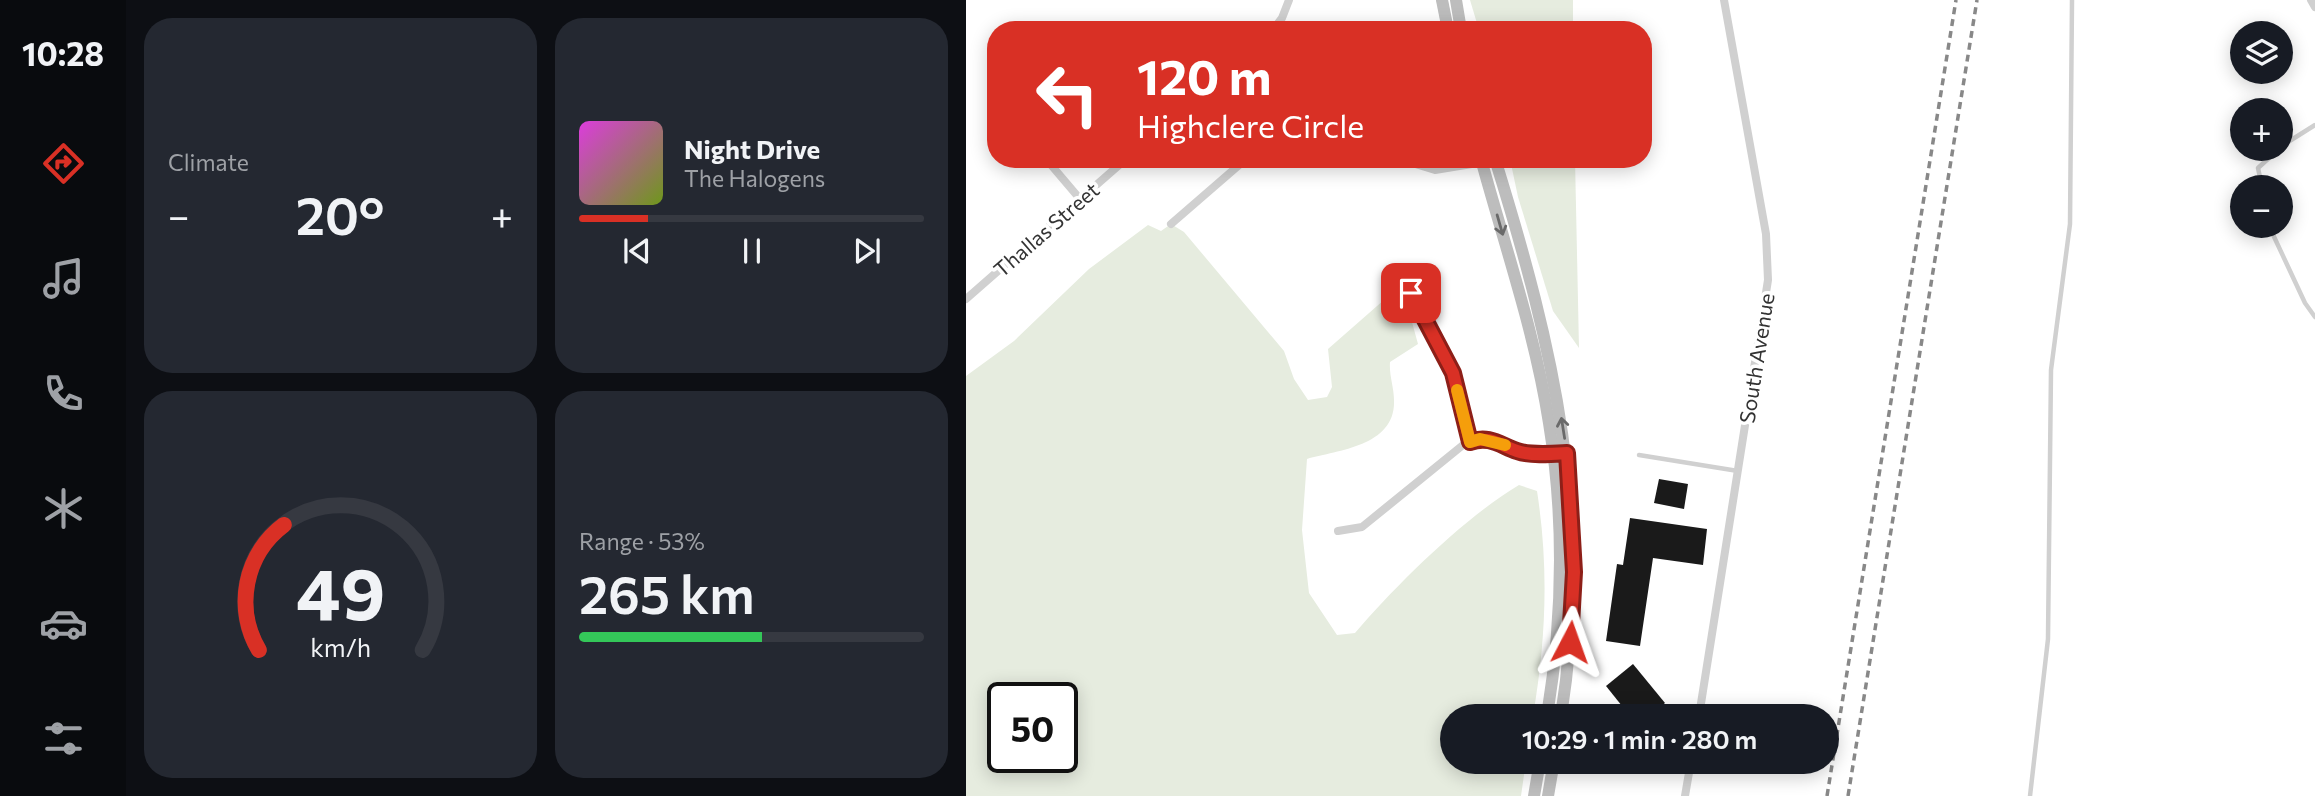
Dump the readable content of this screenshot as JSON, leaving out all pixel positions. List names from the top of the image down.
{
  "streets": {
    "street": ["Thallas Street", "South Avenue"]
  },
  "page": {
    "tabs": "10:28",
    "tile": [
      "Climate",
      ["Range · 53%", "265 km"]
    ],
    "map_buttons": ["+", "−"],
    "turn": ["120 m", "Highclere Circle"],
    "song": ["Night Drive", "The Halogens"],
    "heat": ["−", "20°", "+"],
    "limit": "50",
    "trip": "10:29 · 1 min · 280 m",
    "gauge": ["49", "km/h"]
  }
}
